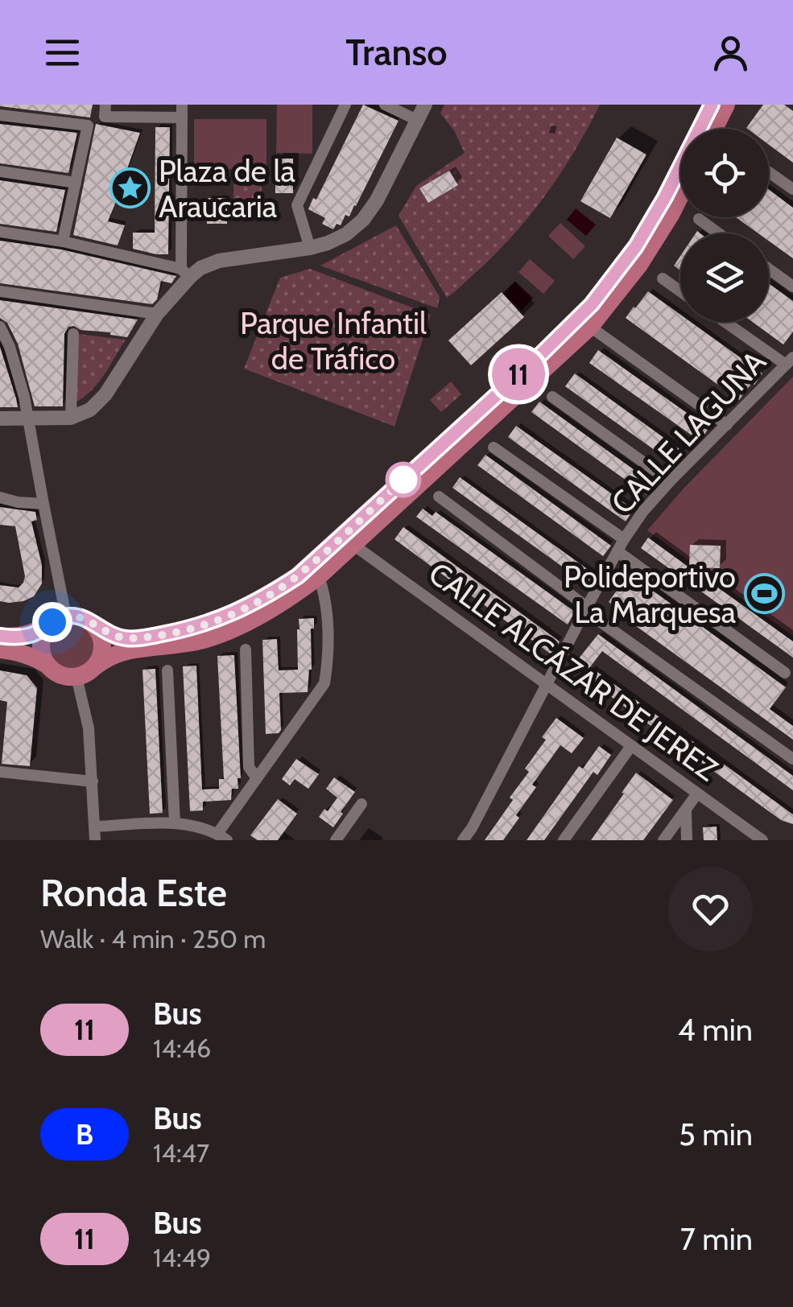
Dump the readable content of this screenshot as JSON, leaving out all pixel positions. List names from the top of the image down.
{
  "streets": {
    "street": ["CALLE LAGUNA", "CALLE ALCÁZAR DE JEREZ"]
  },
  "crossings": [
    ["CALLE LAGUNA", "CALLE ALCÁZAR DE JEREZ"]
  ],
  "parks": ["Parque Infantil de Tráfico"],
  "places": {
    "place": ["Plaza de la Araucaria"],
    "sports": ["Polideportivo La Marquesa"]
  },
  "lines": ["bus line 11"],
  "page": {
    "header": "Transo",
    "on_map": "11",
    "heading": ["Ronda Este", "Walk · 4 min · 250 m"],
    "list": [
      {
        "mark": "11",
        "name": "Bus",
        "note": "14:46",
        "value": "4 min"
      },
      {
        "mark": "B",
        "name": "Bus",
        "note": "14:47",
        "value": "5 min"
      },
      {
        "mark": "11",
        "name": "Bus",
        "note": "14:49",
        "value": "7 min"
      }
    ]
  }
}
